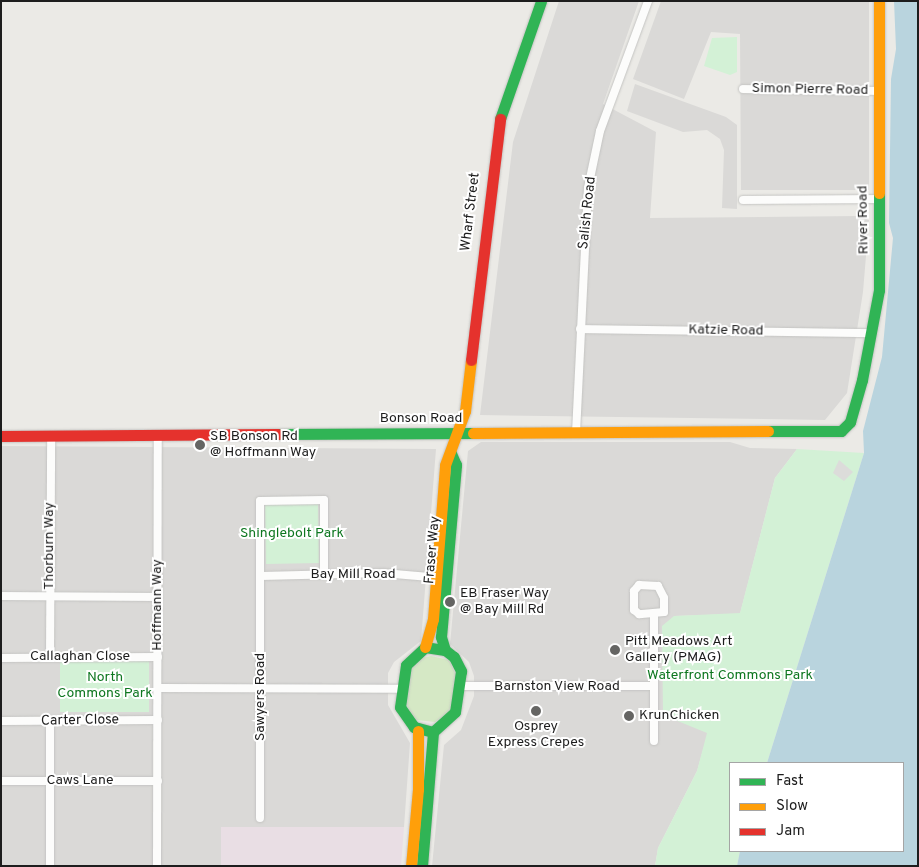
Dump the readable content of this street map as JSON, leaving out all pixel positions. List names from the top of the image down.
{
  "streets": {
    "street": [
      "Simon Pierre Road",
      "Wharf Street",
      "Salish Road",
      "River Road",
      "Katzie Road",
      "Bonson Road",
      "Thorburn Way",
      "Fraser Way",
      "Bay Mill Road",
      "Hoffmann Way",
      "Callaghan Close",
      "Barnston View Road",
      "Sawyers Road",
      "Carter Close",
      "Caws Lane"
    ]
  },
  "crossings": [
    ["Simon Pierre Road", "River Road"],
    ["Wharf Street", "Bonson Road"],
    ["Wharf Street", "Fraser Way"],
    ["Salish Road", "Katzie Road"],
    ["Salish Road", "Bonson Road"],
    ["River Road", "Katzie Road"],
    ["River Road", "Bonson Road"],
    ["Bonson Road", "Thorburn Way"],
    ["Bonson Road", "Fraser Way"],
    ["Bonson Road", "Hoffmann Way"],
    ["Thorburn Way", "Callaghan Close"],
    ["Fraser Way", "Bay Mill Road"],
    ["Fraser Way", "Barnston View Road"],
    ["Bay Mill Road", "Sawyers Road"],
    ["Hoffmann Way", "Callaghan Close"],
    ["Hoffmann Way", "Carter Close"],
    ["Hoffmann Way", "Caws Lane"]
  ],
  "parks": ["Shinglebolt Park", "Waterfront Commons Park", "North Commons Park"],
  "places": [
    "SB Bonson Rd @ Hoffmann Way",
    "EB Fraser Way @ Bay Mill Rd",
    "Pitt Meadows Art Gallery (PMAG)",
    "Osprey Express Crepes",
    "KrunChicken"
  ],
  "legend": ["Fast", "Slow", "Jam"]
}
